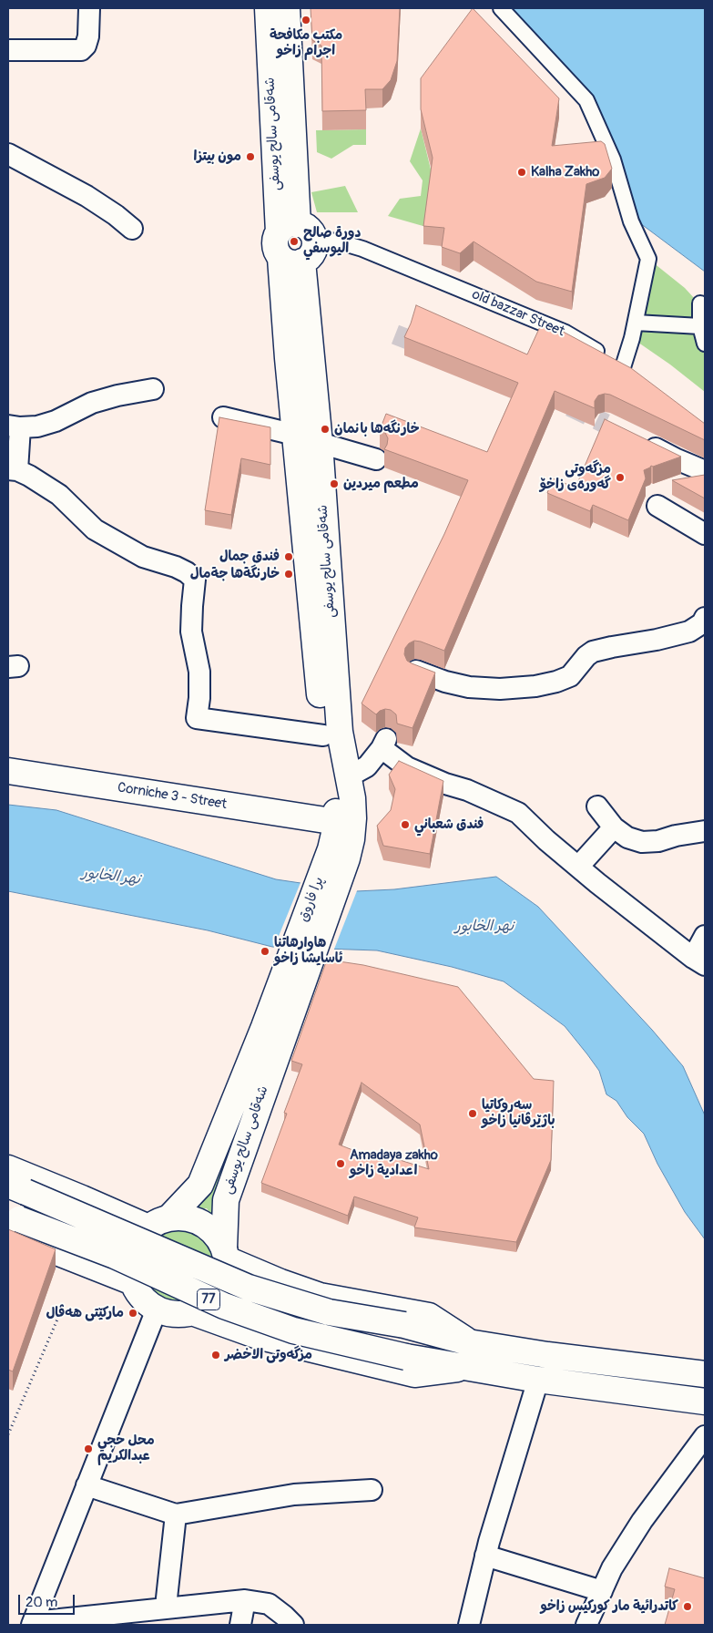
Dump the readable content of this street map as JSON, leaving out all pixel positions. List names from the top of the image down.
{
  "streets": {
    "main road": [
      "شەقامی سالح یوسفی",
      "Corniche 3 - Street",
      "پرا فاروق",
      "77"
    ],
    "street": ["old bazzar Street"]
  },
  "crossings": [
    ["شەقامی سالح یوسفی", "old bazzar Street"],
    ["شەقامی سالح یوسفی", "Corniche 3 - Street"],
    ["شەقامی سالح یوسفی", "پرا فاروق"]
  ],
  "water": ["نهر الخابور"],
  "places": [
    "مكتب مكافحة اجرام زاخو",
    "مون بيتزا",
    "Kalha Zakho",
    "دورة صالح اليوسفي",
    "خارنگەها بانمان",
    "مزگەوتی گەورەی زاخۆ",
    "مطعم ميردين",
    "فندق جمال",
    "خارنگةها جةمال",
    "فندق شعباني",
    "هاوارهاتنا ئاسایشا زاخو",
    "سه‌روكاتيا باژێرڤانيا زاخو",
    "Amadaya zakho اعدادية زاخو",
    "مارکێتی هەڤال",
    "مزگەوتی الاخضر",
    "محل حجي عبدالكريم",
    "كاتدرائية مار كوركيس زاخو"
  ],
  "scale_bar": "20 m"
}
